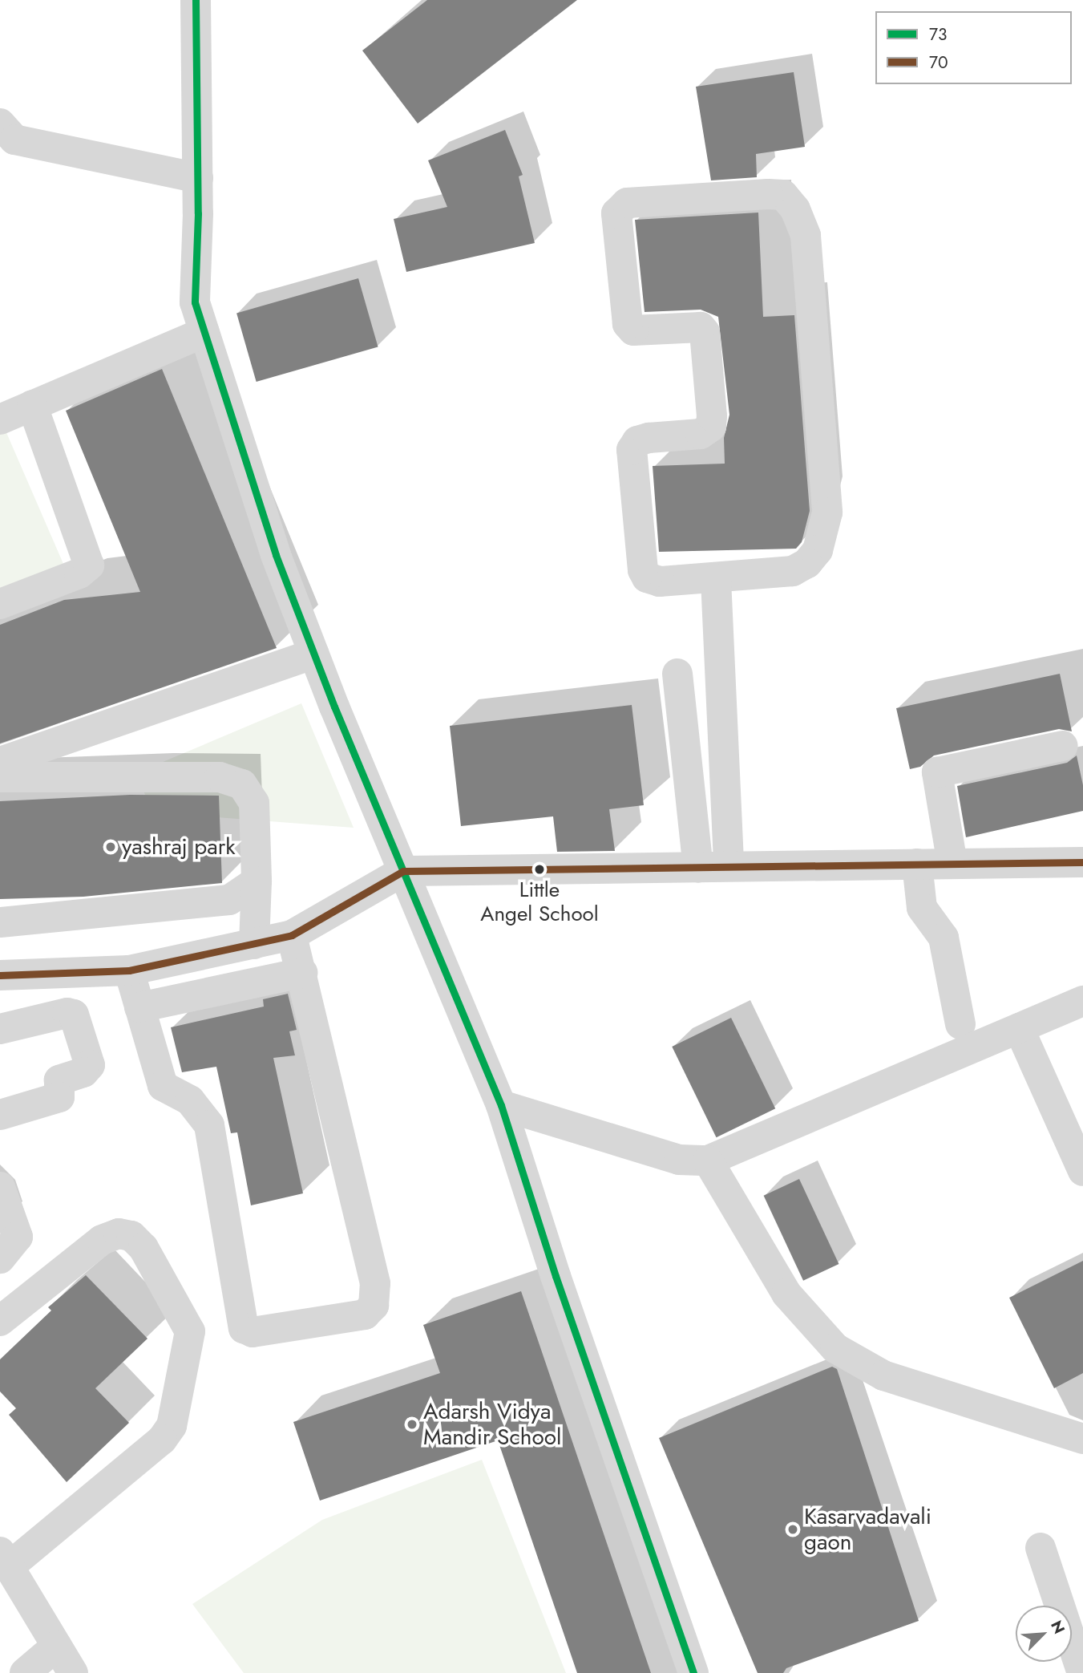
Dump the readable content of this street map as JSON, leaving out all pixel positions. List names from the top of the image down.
{
  "places": [
    "yashraj park",
    "Little Angel School",
    "Adarsh Vidya Mandir School",
    "Kasarvadavali gaon"
  ],
  "lines": ["transit line 73", "transit line 70"],
  "legend": ["73", "70"],
  "north": "top right"
}
